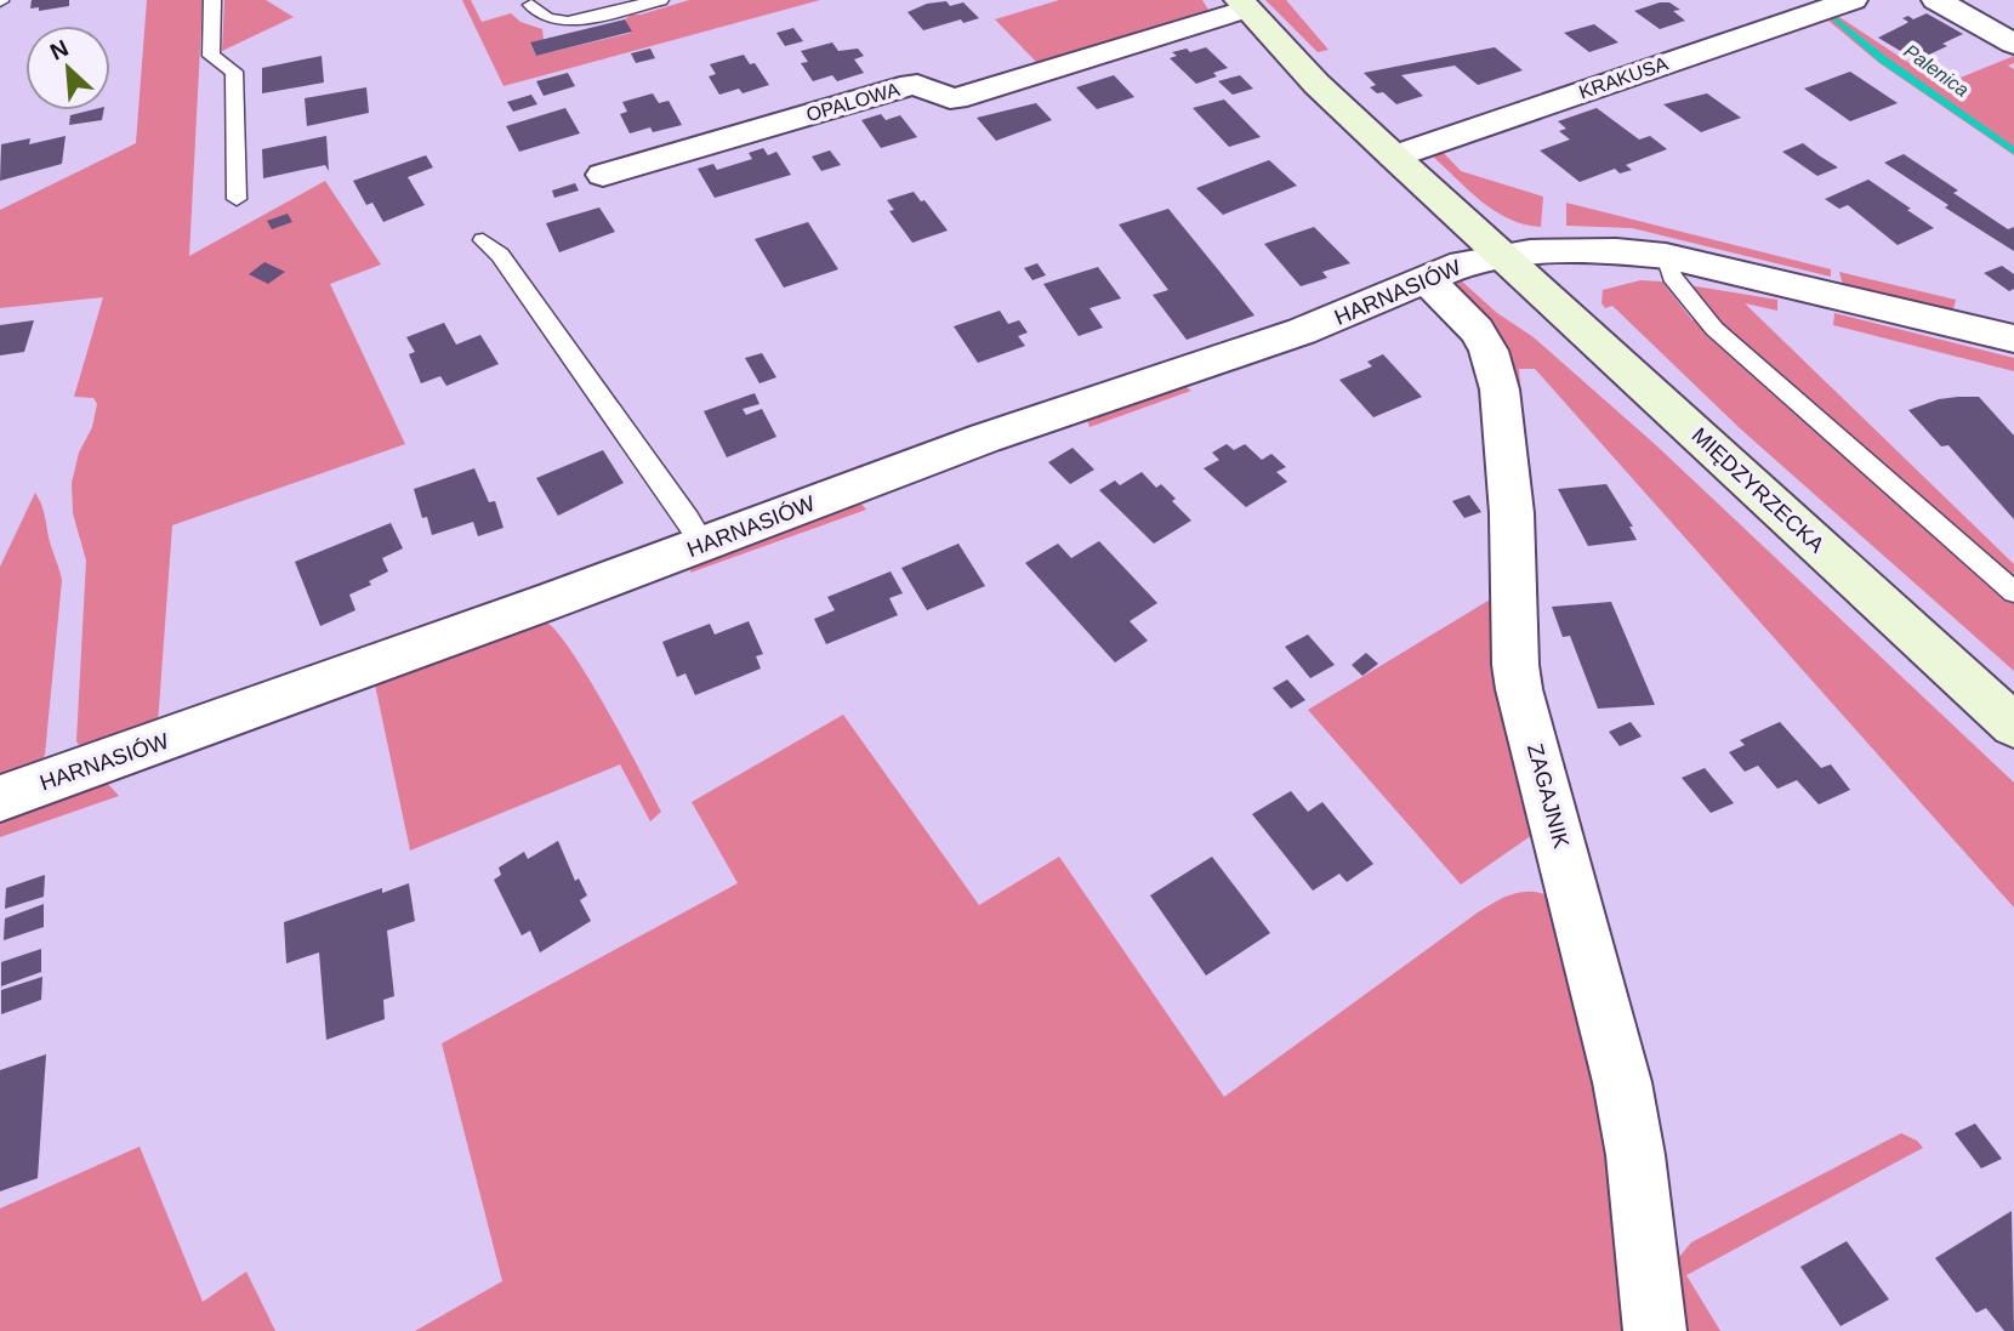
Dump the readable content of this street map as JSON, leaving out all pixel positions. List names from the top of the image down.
{
  "streets": {
    "main road": ["MIĘDZYRZECKA"],
    "street": [
      "KRAKUSA",
      "OPALOWA",
      "HARNASIÓW",
      "ZAGAJNIK"
    ]
  },
  "crossings": [
    ["KRAKUSA", "MIĘDZYRZECKA"],
    ["OPALOWA", "MIĘDZYRZECKA"],
    ["HARNASIÓW", "MIĘDZYRZECKA"],
    ["HARNASIÓW", "ZAGAJNIK"]
  ],
  "water": ["Palenica"],
  "north": "top left"
}
